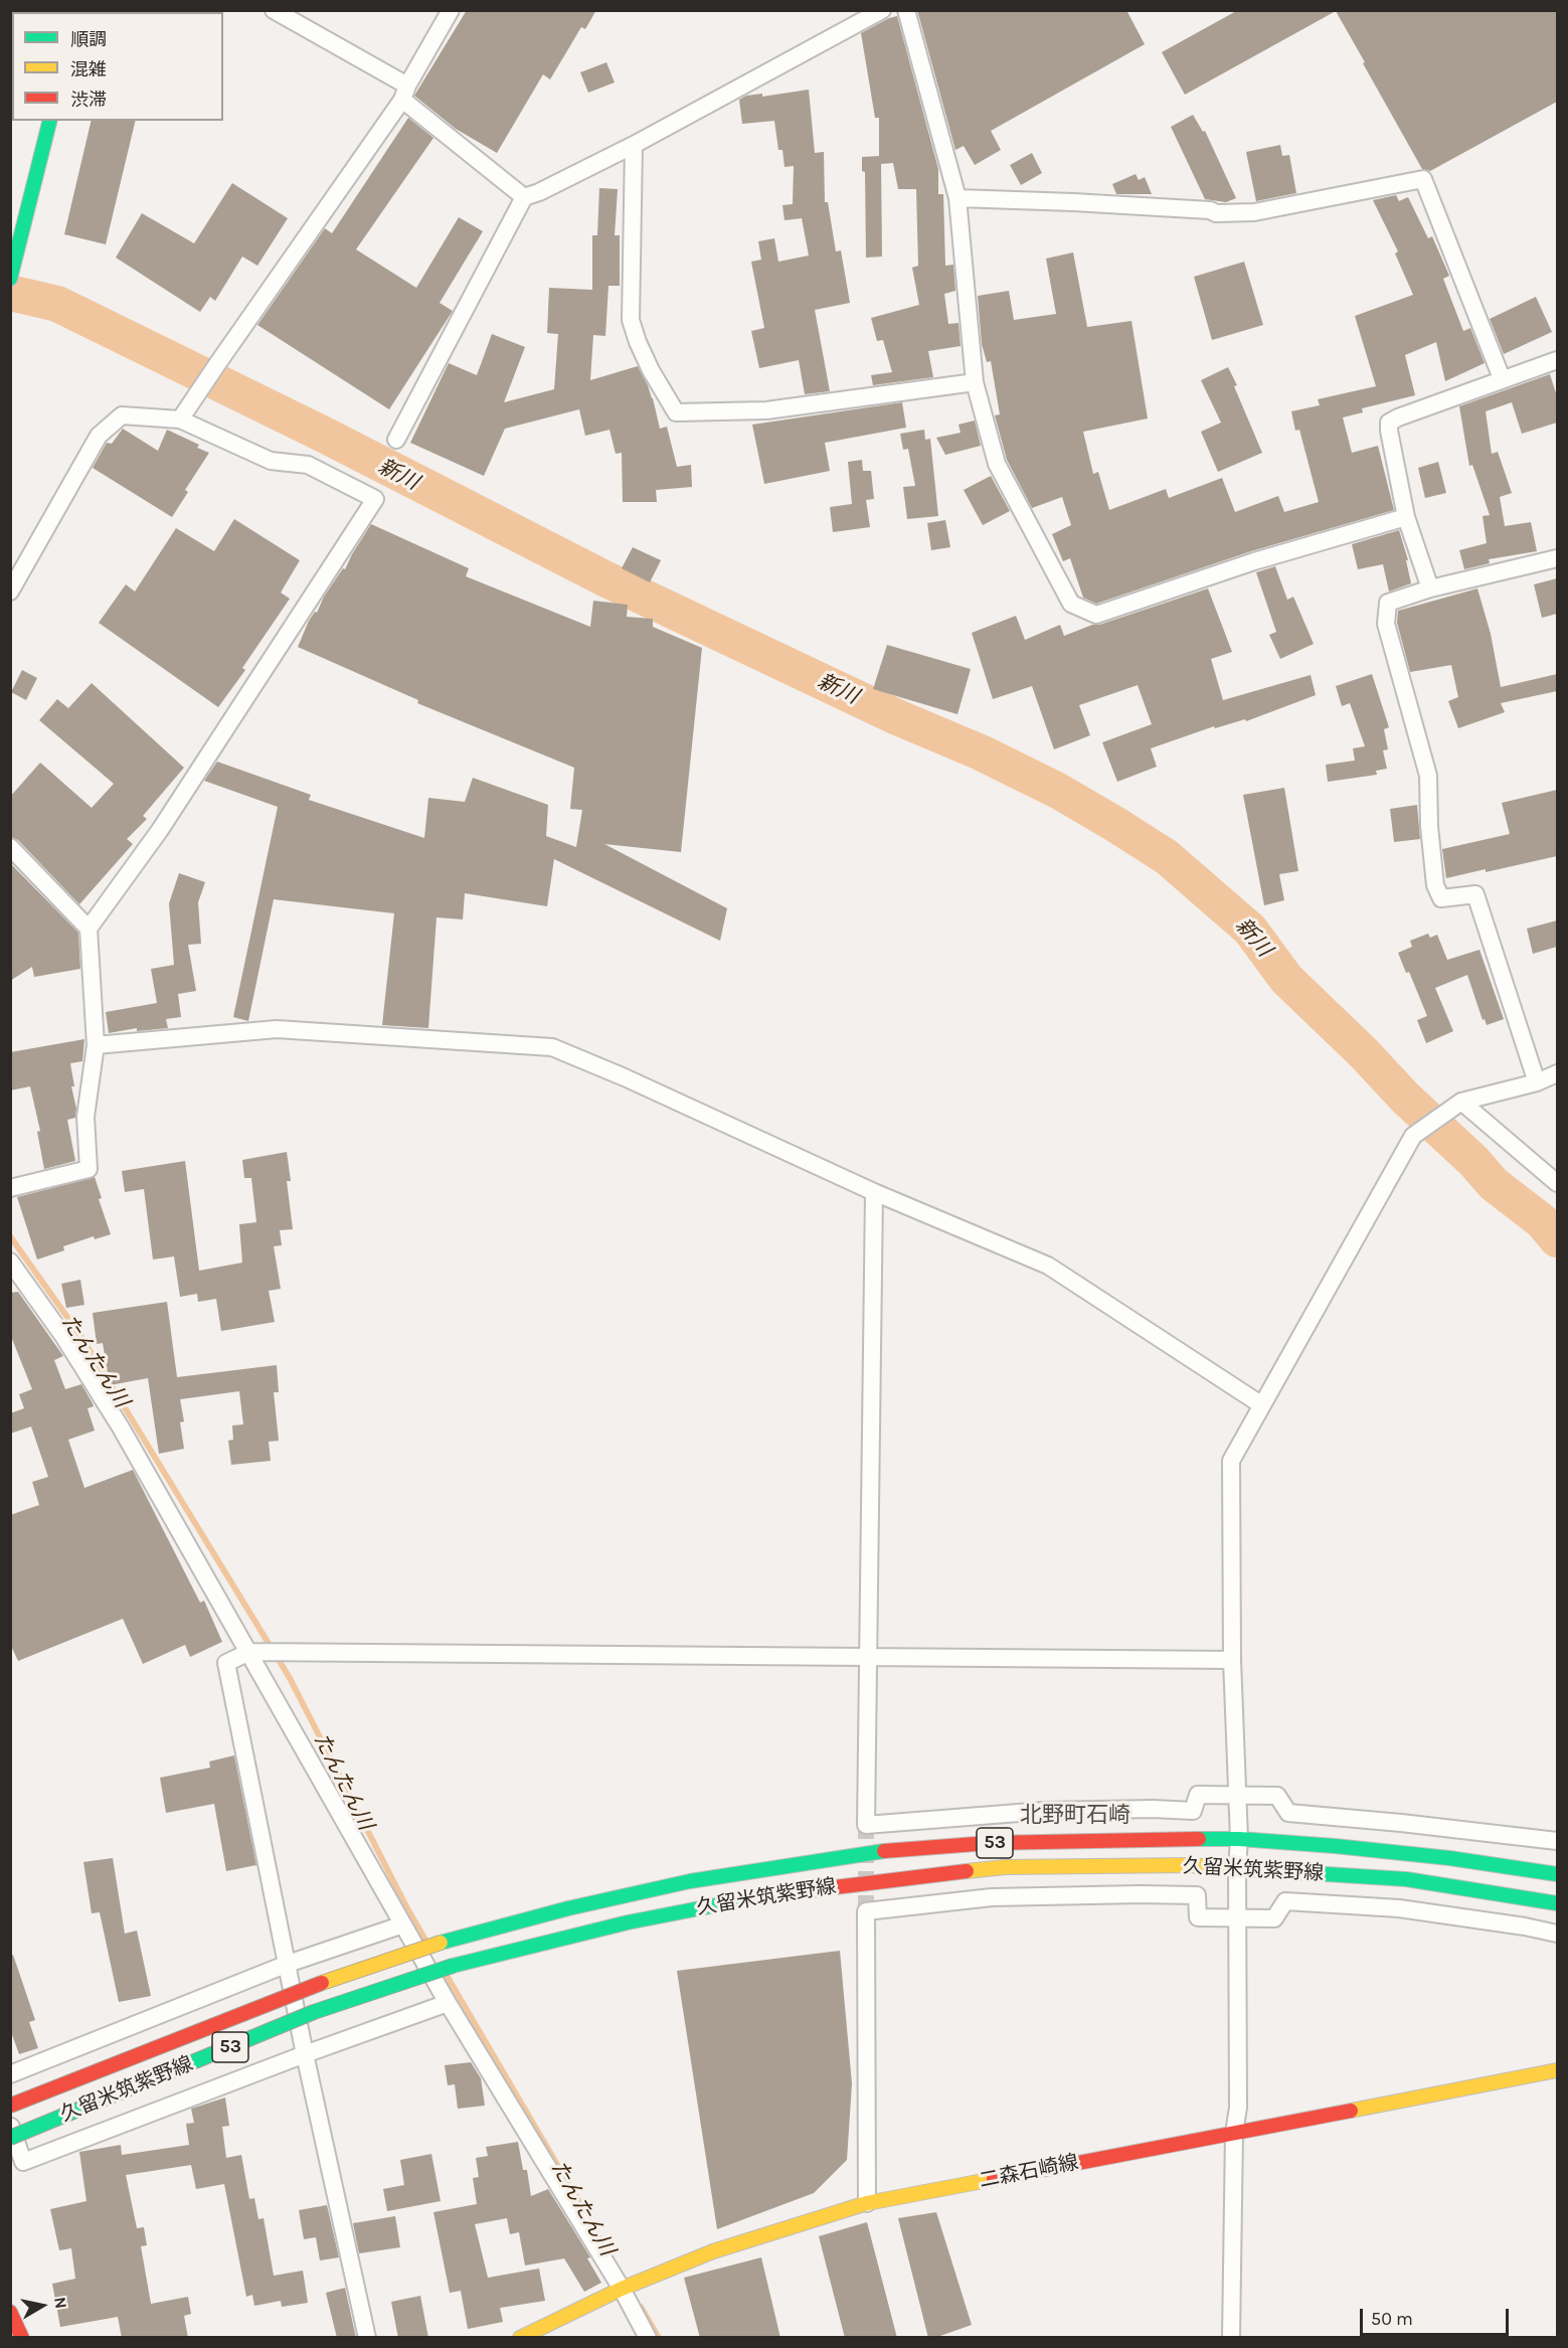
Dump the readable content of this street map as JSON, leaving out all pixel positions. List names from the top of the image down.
{
  "streets": {
    "main road": ["53", "久留米筑紫野線", "二森石崎線"]
  },
  "districts": ["北野町石崎"],
  "water": ["新川", "たんたん川"],
  "legend": ["順調", "混雑", "渋滞"],
  "scale_bar": "50 m",
  "north": "right"
}
